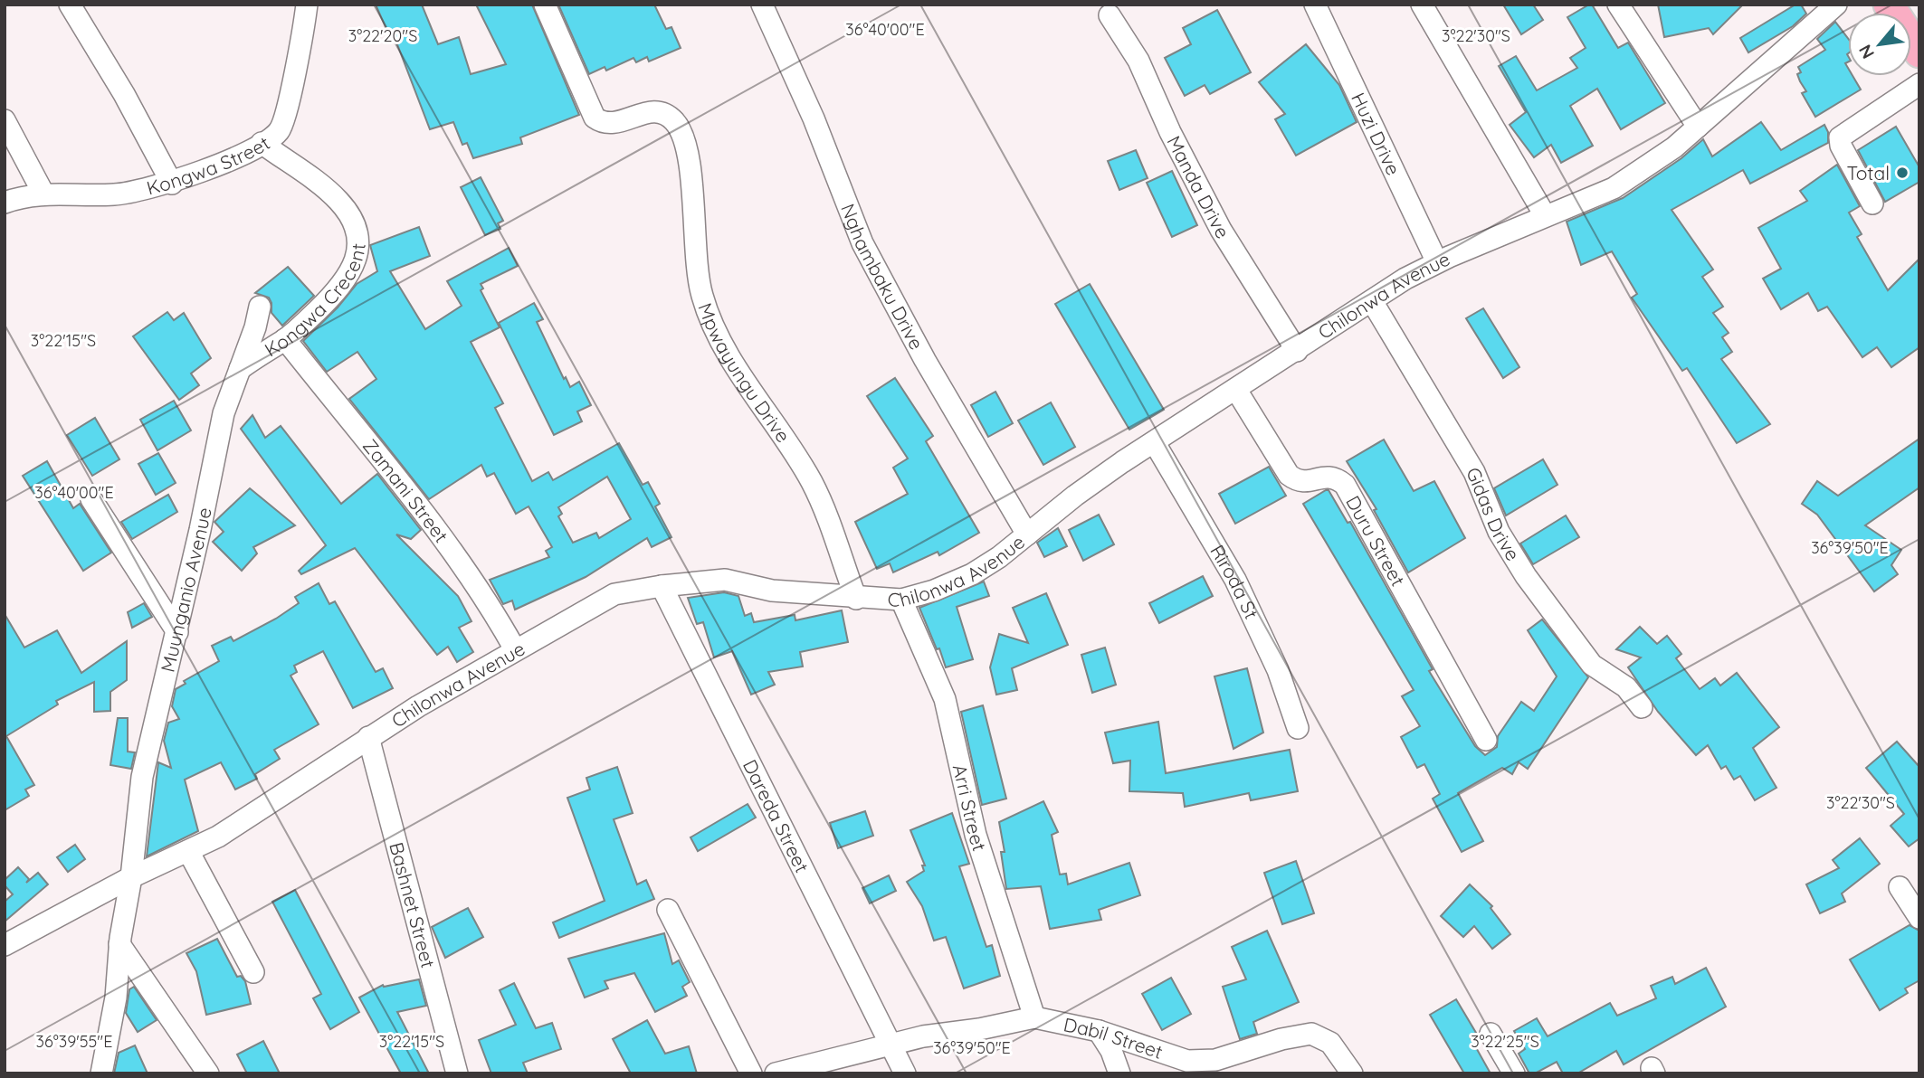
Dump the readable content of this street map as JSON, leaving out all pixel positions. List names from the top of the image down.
{
  "streets": {
    "street": [
      "Huzi Drive",
      "Kongwa Street",
      "Manda Drive",
      "Nghambaku Drive",
      "Kongwa Crecent",
      "Chilonwa Avenue",
      "Mpwayungu Drive",
      "Zamani Street",
      "Gidas Drive",
      "Duru Street",
      "Riroda St",
      "Muunganio Avenue",
      "Arri Street",
      "Dareda Street",
      "Bashnet Street",
      "Dabil Street"
    ]
  },
  "crossings": [
    ["Huzi Drive", "Chilonwa Avenue"],
    ["Kongwa Street", "Kongwa Crecent"],
    ["Manda Drive", "Chilonwa Avenue"],
    ["Nghambaku Drive", "Chilonwa Avenue"],
    ["Kongwa Crecent", "Zamani Street"],
    ["Kongwa Crecent", "Muunganio Avenue"],
    ["Chilonwa Avenue", "Mpwayungu Drive"],
    ["Chilonwa Avenue", "Zamani Street"],
    ["Chilonwa Avenue", "Gidas Drive"],
    ["Chilonwa Avenue", "Duru Street"],
    ["Chilonwa Avenue", "Riroda St"],
    ["Chilonwa Avenue", "Muunganio Avenue"],
    ["Chilonwa Avenue", "Arri Street"],
    ["Chilonwa Avenue", "Dareda Street"],
    ["Chilonwa Avenue", "Bashnet Street"],
    ["Arri Street", "Dabil Street"],
    ["Dareda Street", "Dabil Street"]
  ],
  "places": ["Total"],
  "north": "bottom left",
  "coordinates": [
    "36°40'00\"E",
    "3°22'20\"S",
    "3°22'30\"S",
    "3°22'15\"S",
    "36°39'50\"E",
    "3°22'25\"S",
    "36°39'55\"E"
  ]
}
